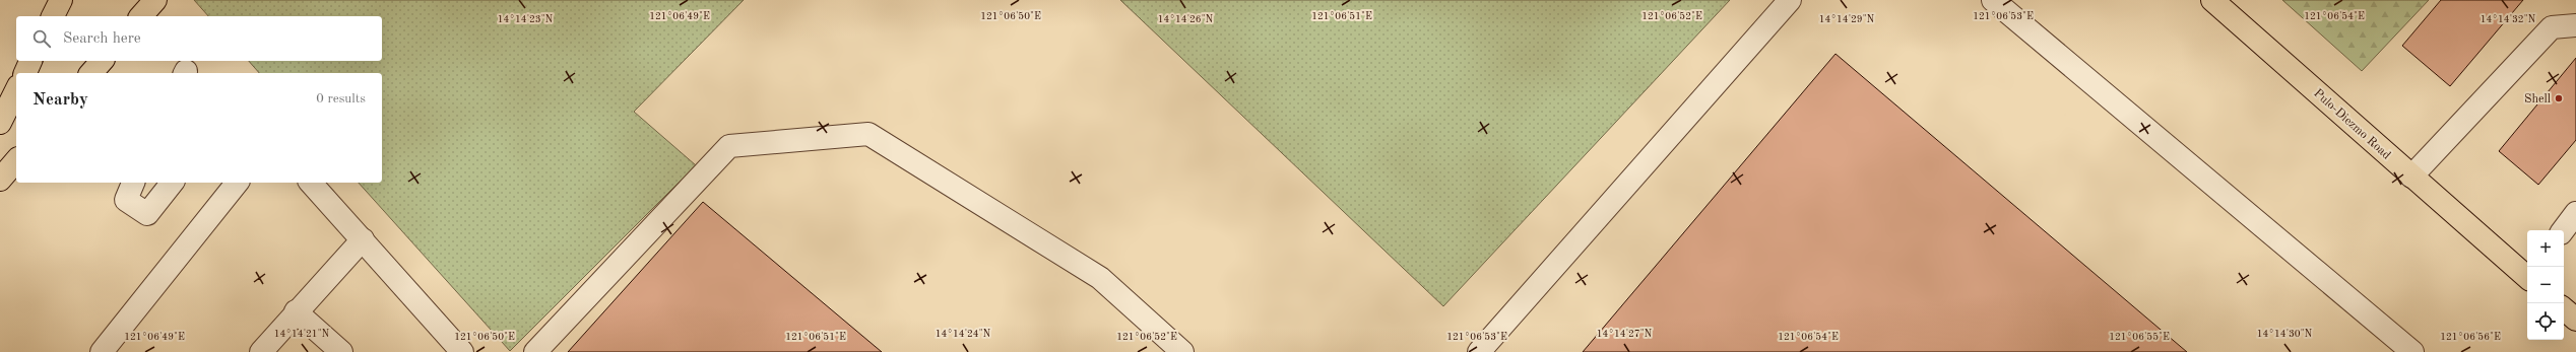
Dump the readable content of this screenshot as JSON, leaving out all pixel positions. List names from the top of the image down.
{
  "streets": {
    "main road": ["Pulo-Diezmo Road"]
  },
  "places": ["Shell"],
  "page": {
    "search": "Search here",
    "heading": ["Nearby", "0 results"],
    "map_buttons": ["+", "−"]
  },
  "coordinates": [
    "121°06'52\"E",
    "121°06'49\"E",
    "121°06'50\"E",
    "121°06'51\"E",
    "121°06'54\"E",
    "121°06'53\"E",
    "14°14'23\"N",
    "14°14'26\"N",
    "14°14'29\"N",
    "14°14'32\"N",
    "14°14'21\"N",
    "14°14'24\"N",
    "14°14'27\"N",
    "14°14'30\"N",
    "121°06'55\"E",
    "121°06'56\"E"
  ]
}
